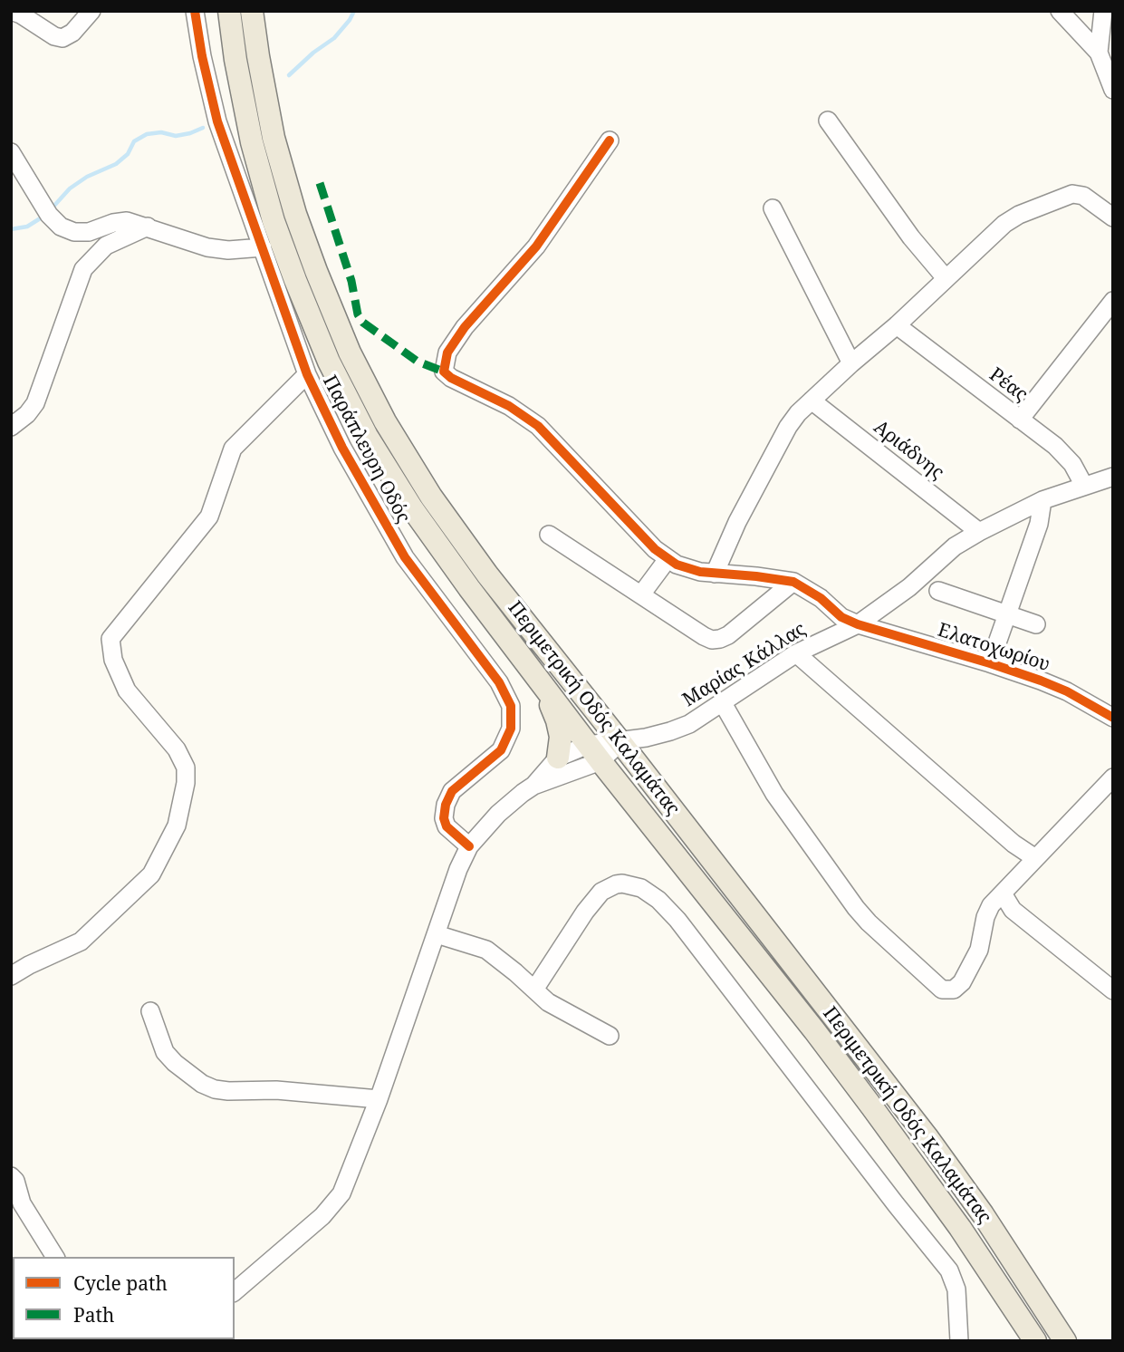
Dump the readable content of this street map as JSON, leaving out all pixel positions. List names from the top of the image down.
{
  "streets": {
    "main road": ["Περιμετρική Οδός Καλαμάτας"],
    "street": [
      "Ρέας",
      "Παράπλευρη Οδός",
      "Αριάδνης",
      "Ελατοχωρίου",
      "Μαρίας Κάλλας"
    ]
  },
  "crossings": [
    ["Ρέας", "Μαρίας Κάλλας"],
    ["Αριάδνης", "Μαρίας Κάλλας"],
    ["Ελατοχωρίου", "Μαρίας Κάλλας"],
    ["Μαρίας Κάλλας", "Περιμετρική Οδός Καλαμάτας"]
  ],
  "legend": ["Cycle path", "Path"]
}
